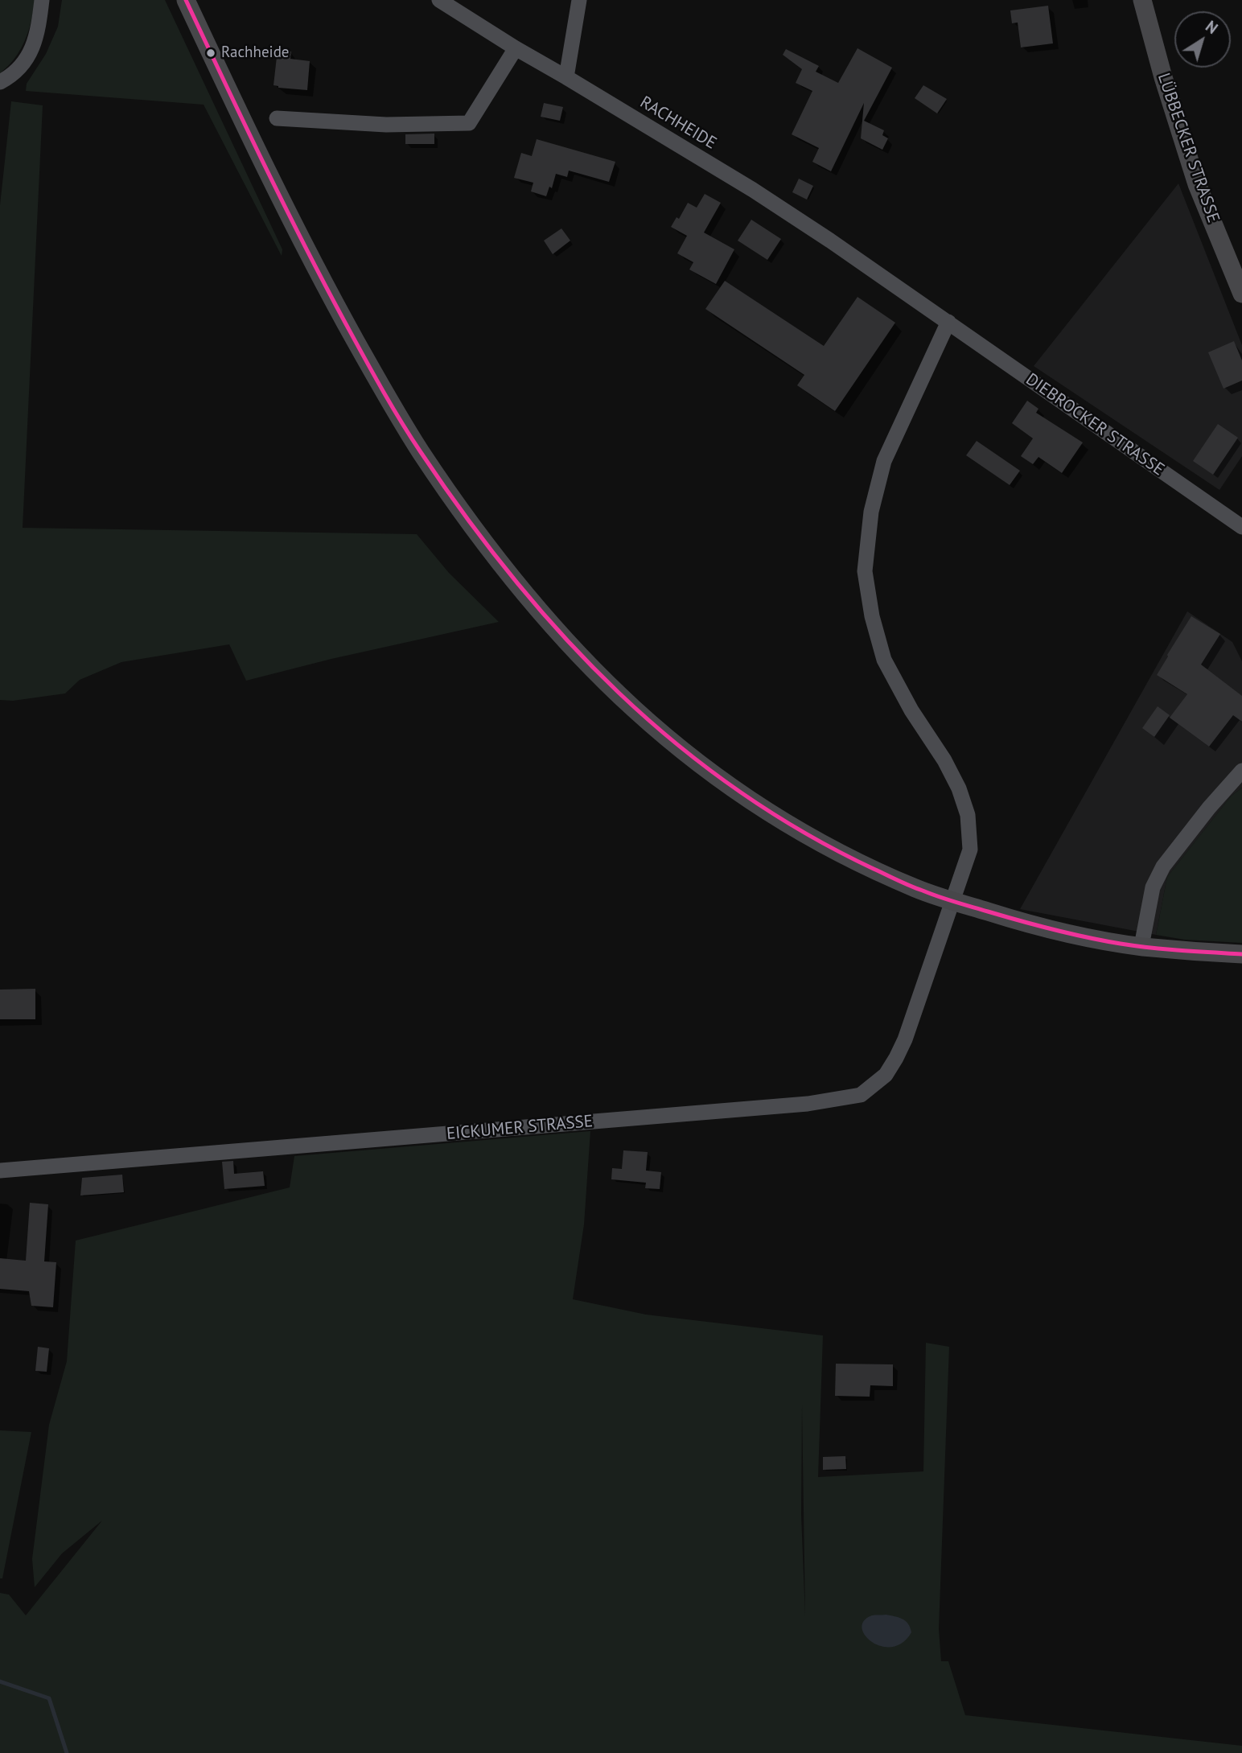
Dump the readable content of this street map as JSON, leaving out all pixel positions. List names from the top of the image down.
{
  "streets": {
    "main road": ["LÜBBECKER STRASSE"],
    "street": ["RACHHEIDE", "DIEBROCKER STRASSE", "EICKUMER STRASSE"]
  },
  "crossings": [
    ["RACHHEIDE", "DIEBROCKER STRASSE"]
  ],
  "places": ["Rachheide"],
  "north": "top right"
}
